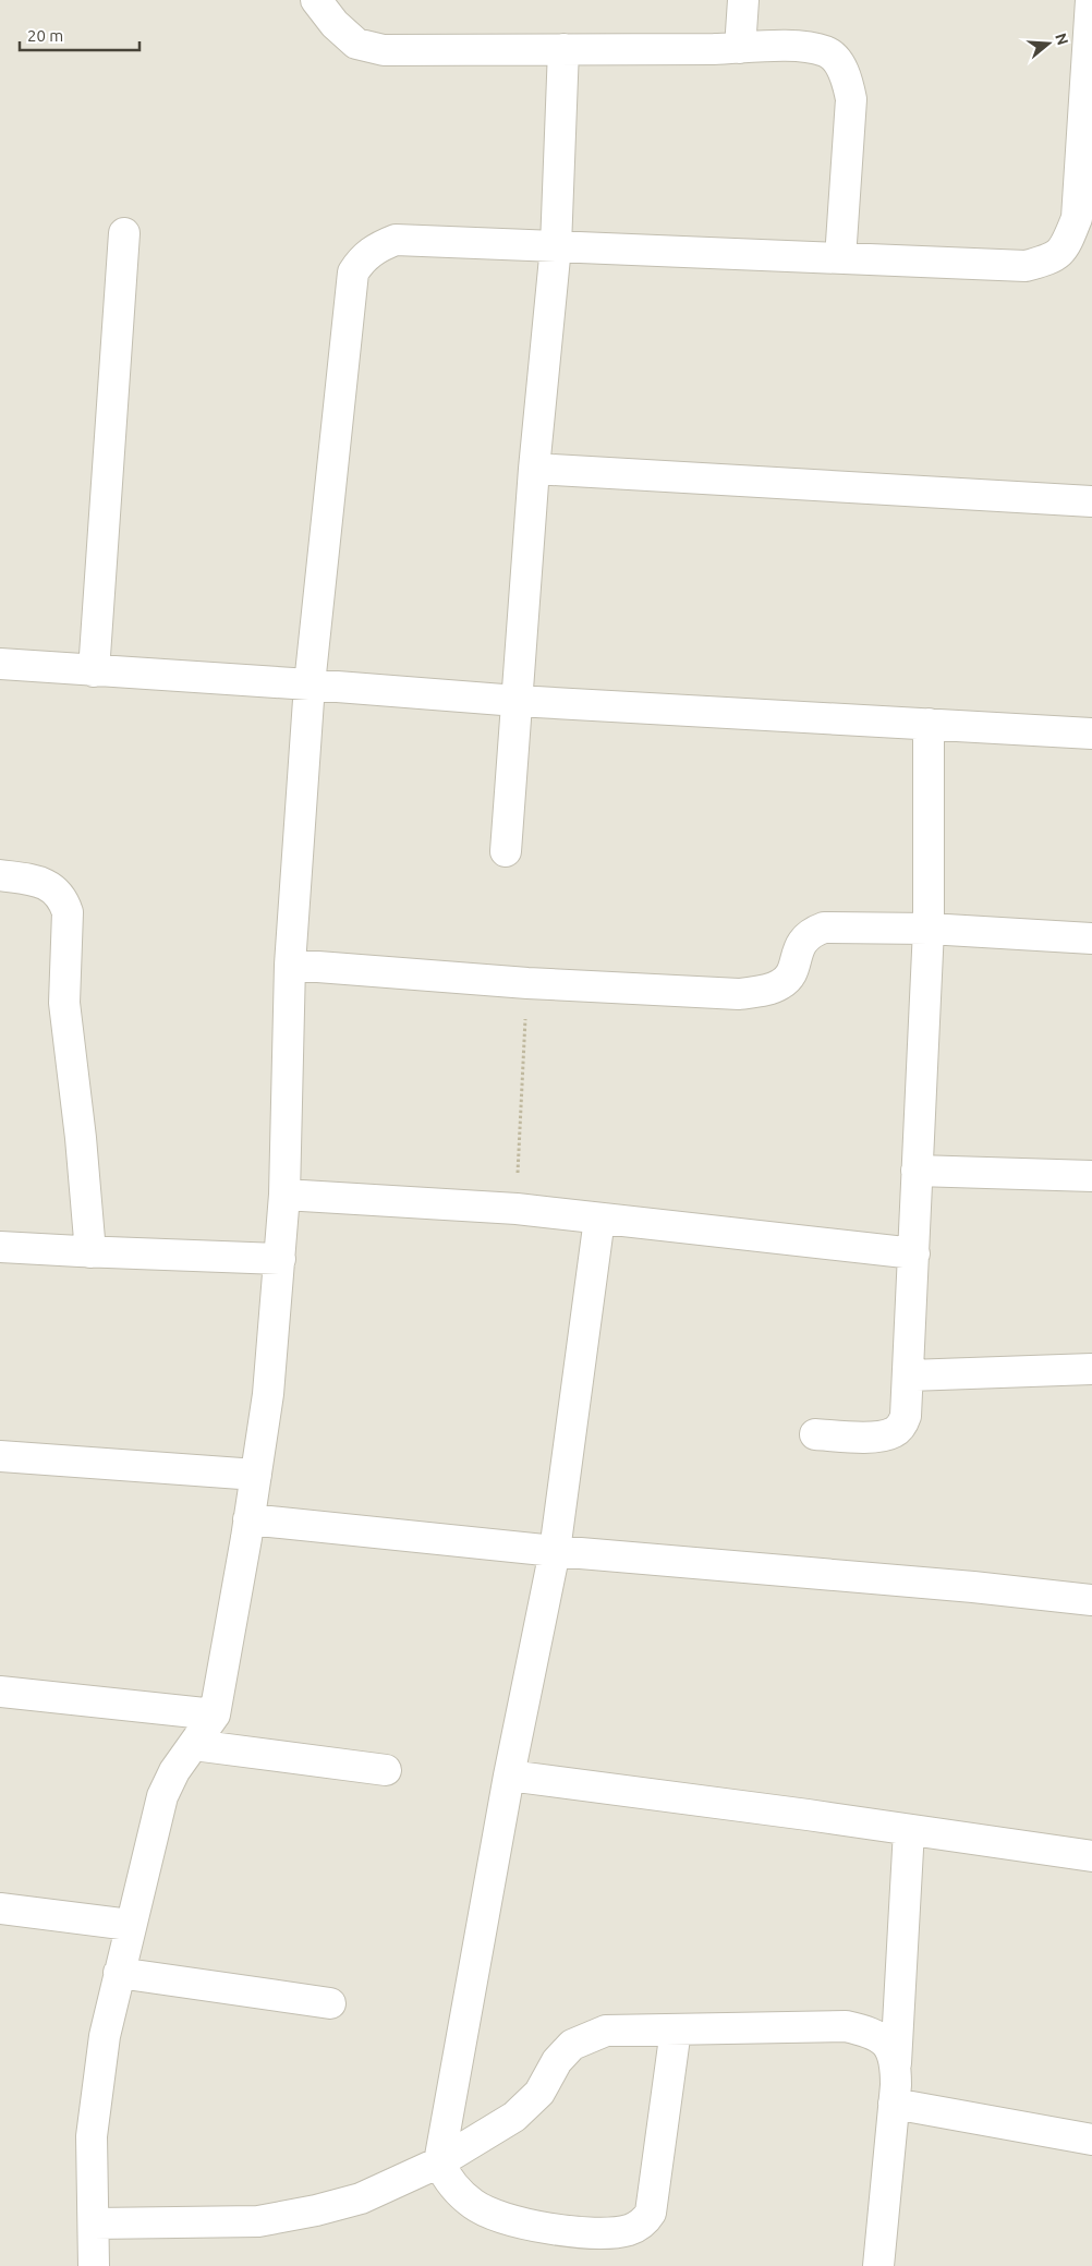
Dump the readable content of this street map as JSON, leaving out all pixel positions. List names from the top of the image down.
{
  "scale_bar": "20 m",
  "north": "right"
}
